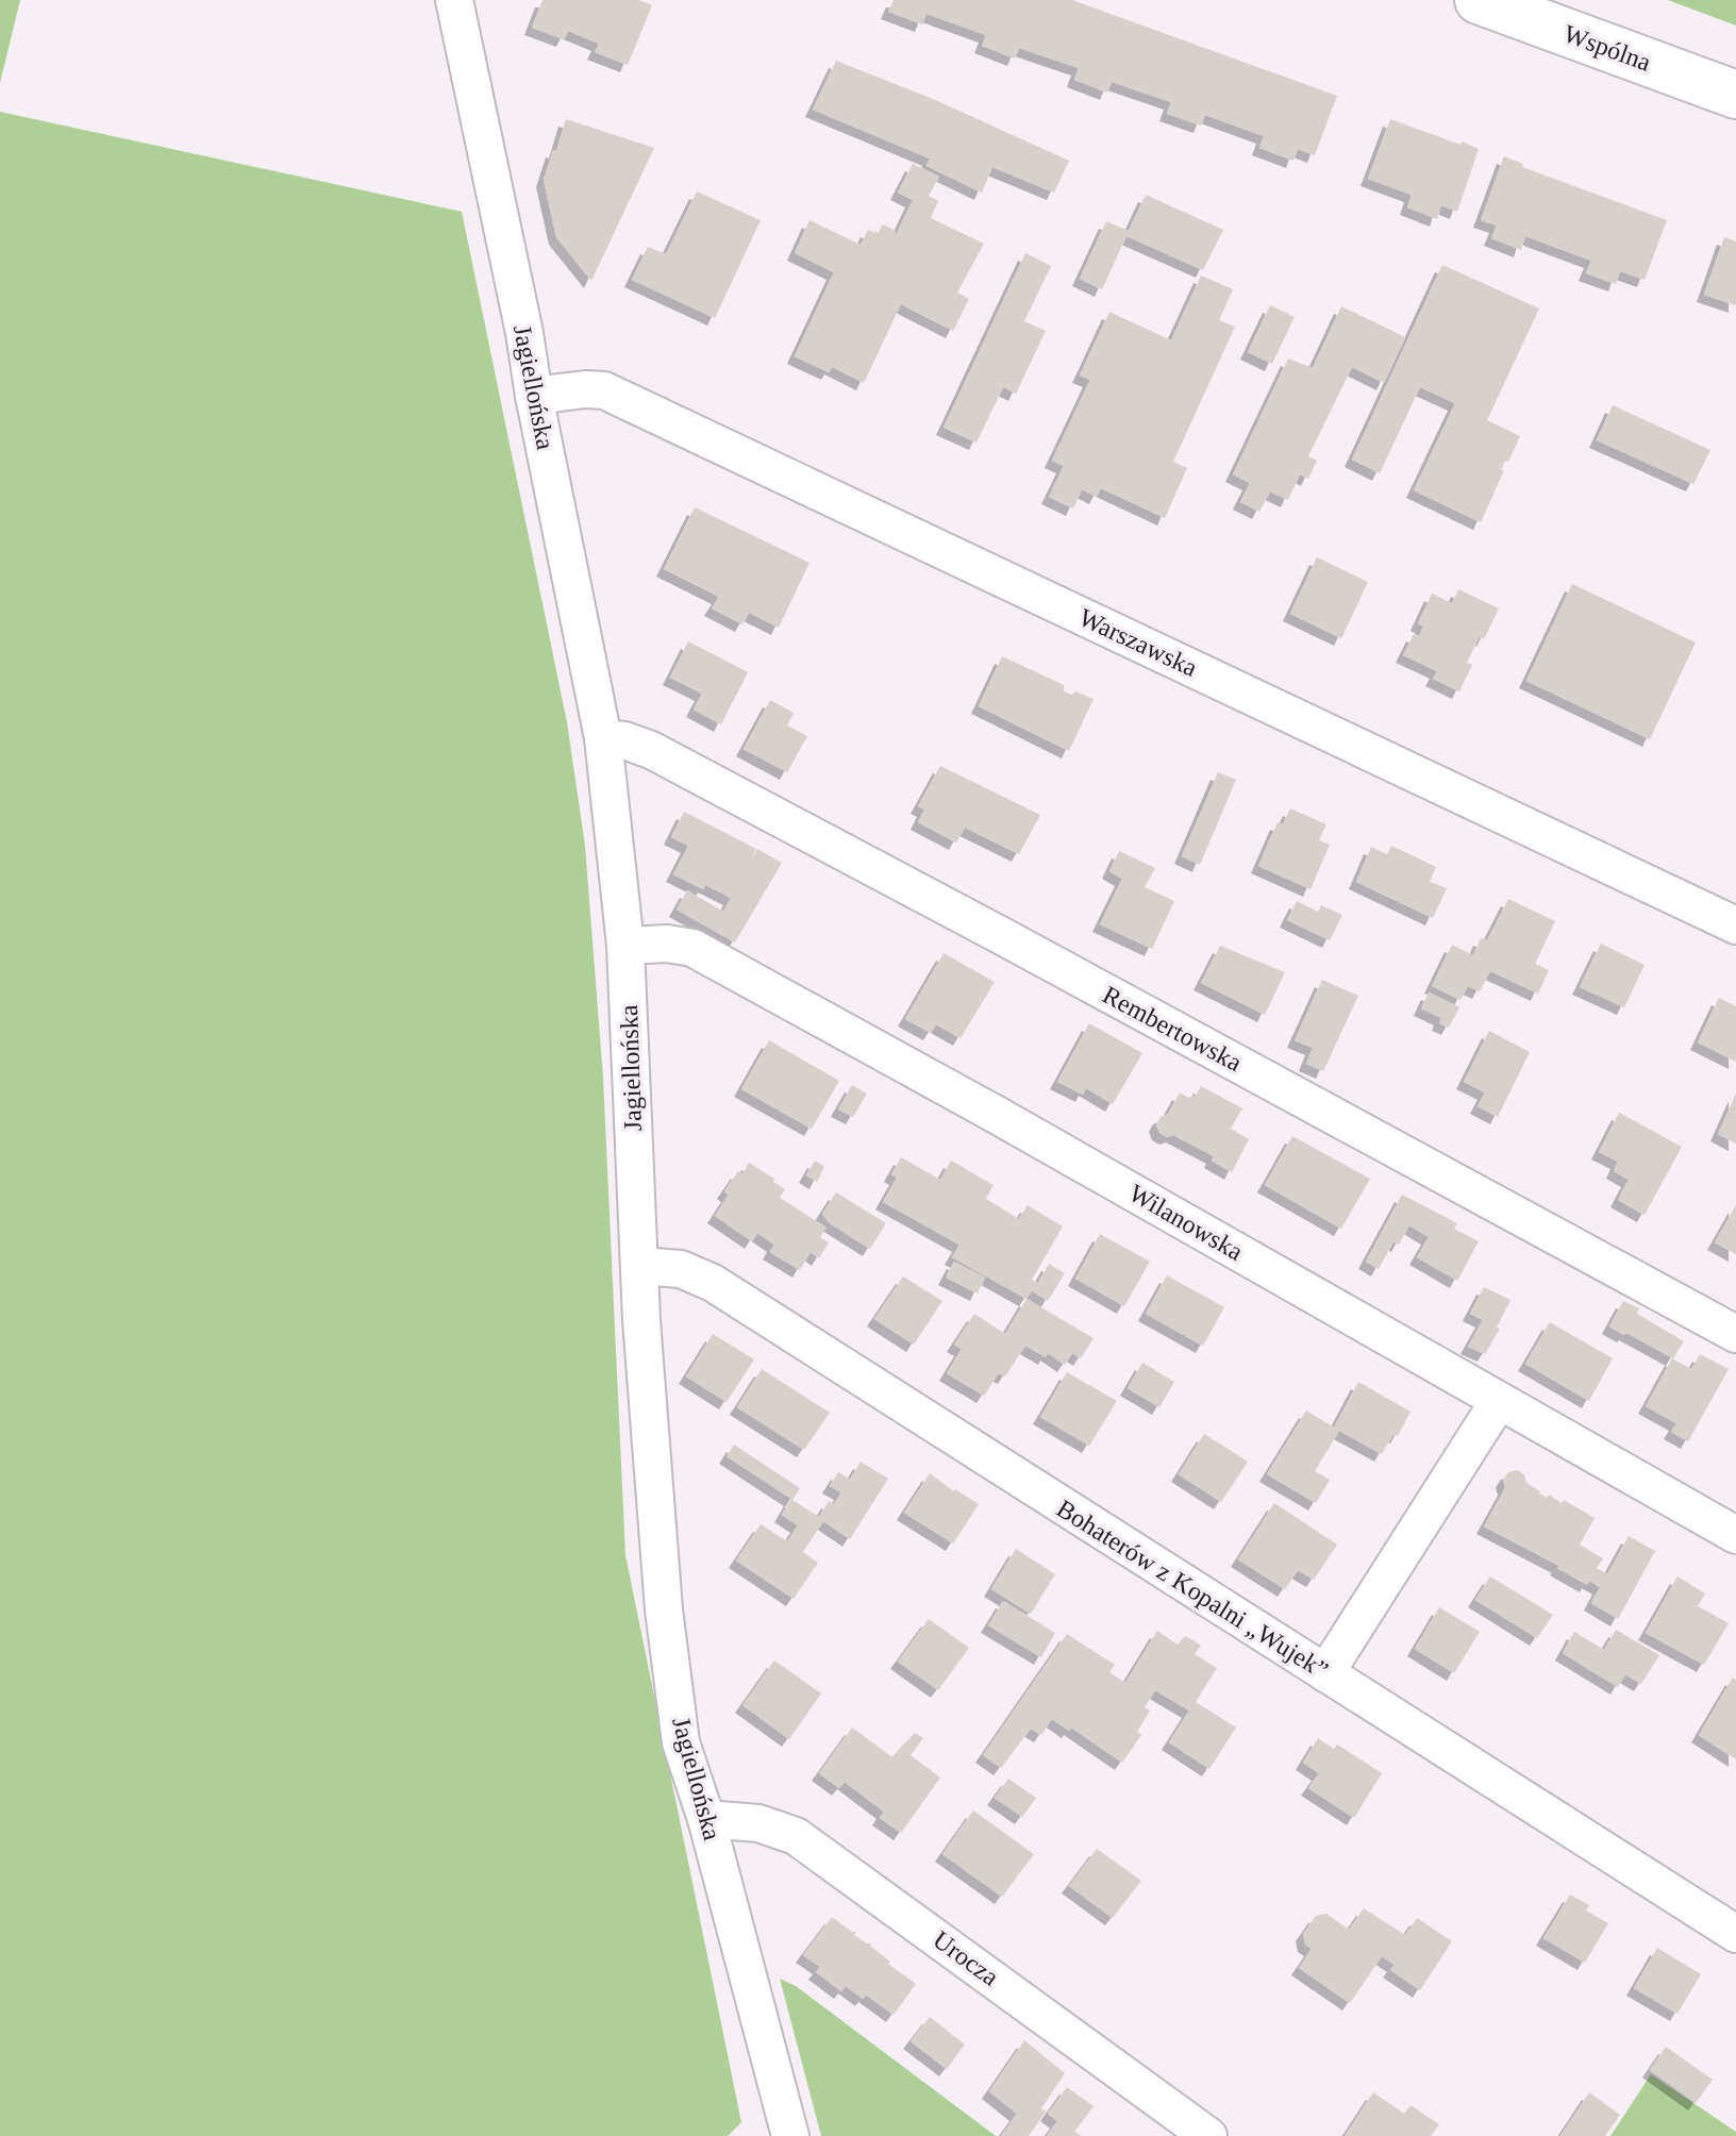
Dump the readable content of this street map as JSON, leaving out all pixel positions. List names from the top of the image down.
{
  "streets": {
    "street": [
      "Wspólna",
      "Jagiellońska",
      "Warszawska",
      "Rembertowska",
      "Wilanowska",
      "Bohaterów z Kopalni „Wujek”",
      "Urocza"
    ]
  },
  "crossings": [
    ["Jagiellońska", "Warszawska"],
    ["Jagiellońska", "Rembertowska"],
    ["Jagiellońska", "Wilanowska"],
    ["Jagiellońska", "Bohaterów z Kopalni „Wujek”"],
    ["Jagiellońska", "Urocza"]
  ]
}
